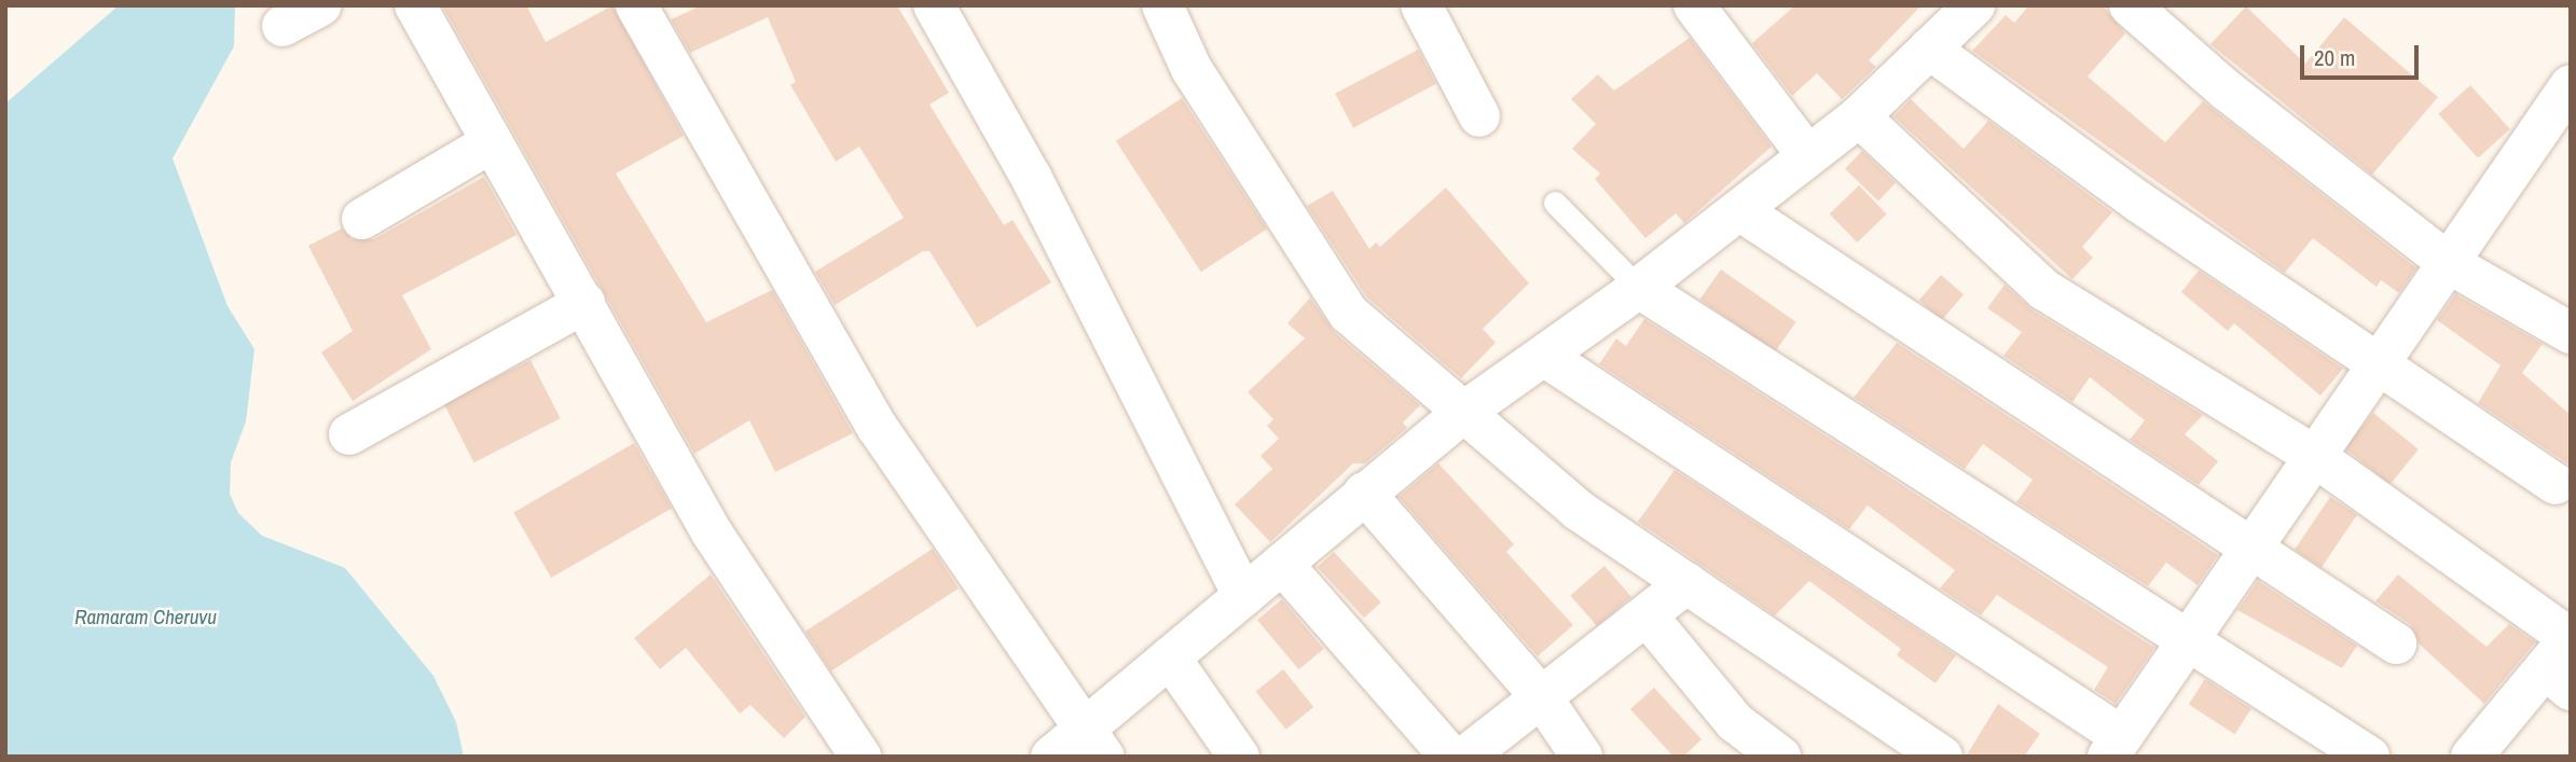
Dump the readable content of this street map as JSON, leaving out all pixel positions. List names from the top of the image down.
{
  "water": ["Ramaram Cheruvu"],
  "scale_bar": "20 m"
}
